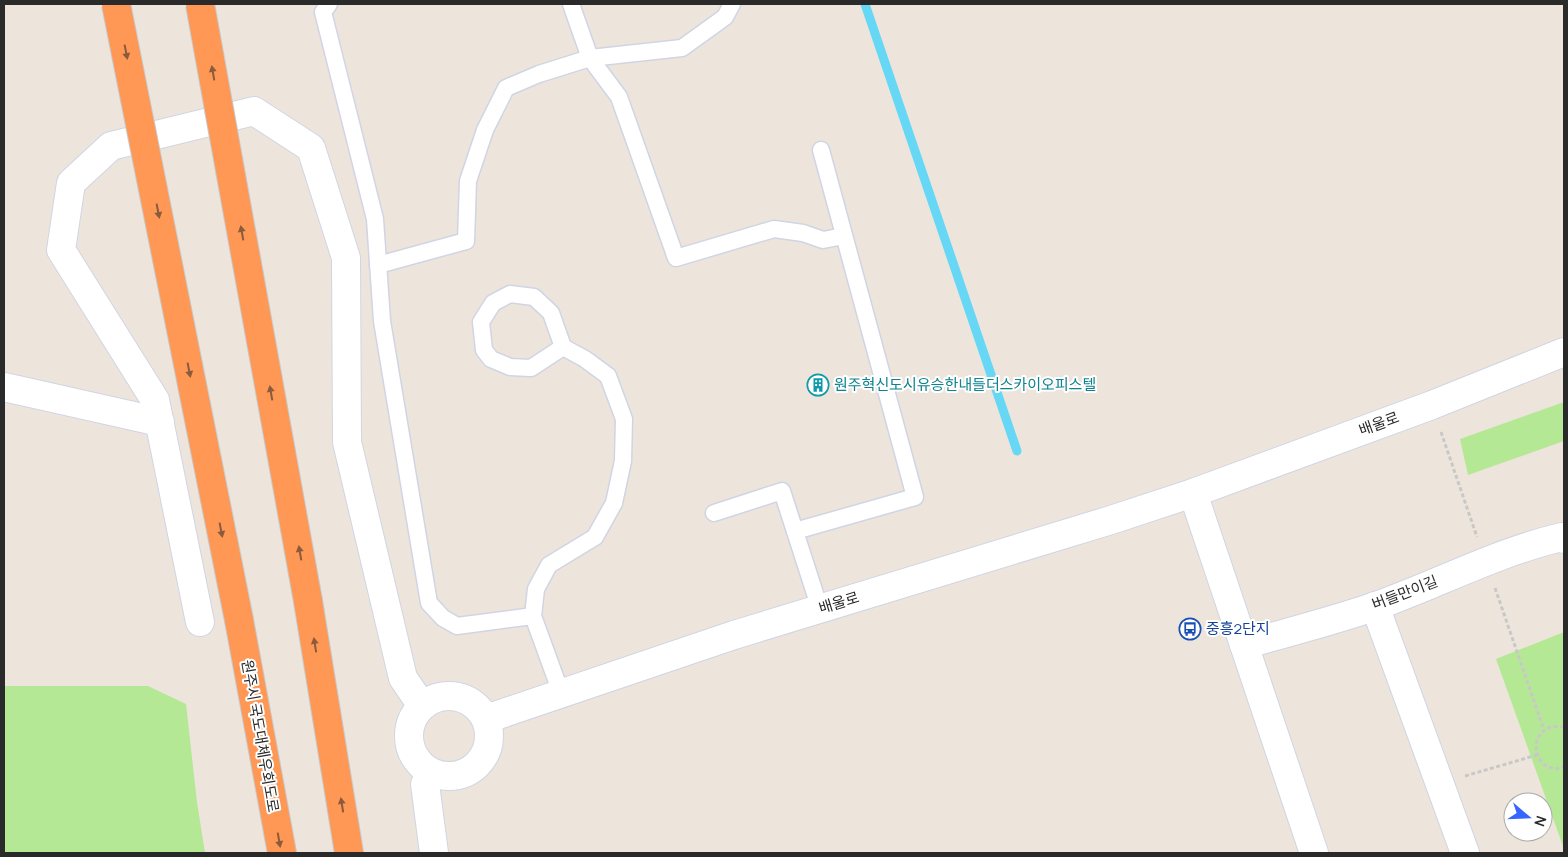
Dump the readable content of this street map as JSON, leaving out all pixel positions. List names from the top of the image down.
{
  "streets": {
    "highway": ["원주시 국도대체우회도로"],
    "street": ["배울로", "버들만이길"]
  },
  "places": {
    "building": ["원주혁신도시유승한내들더스카이오피스텔"],
    "bus stop": ["중흥2단지"]
  },
  "north": "right"
}
